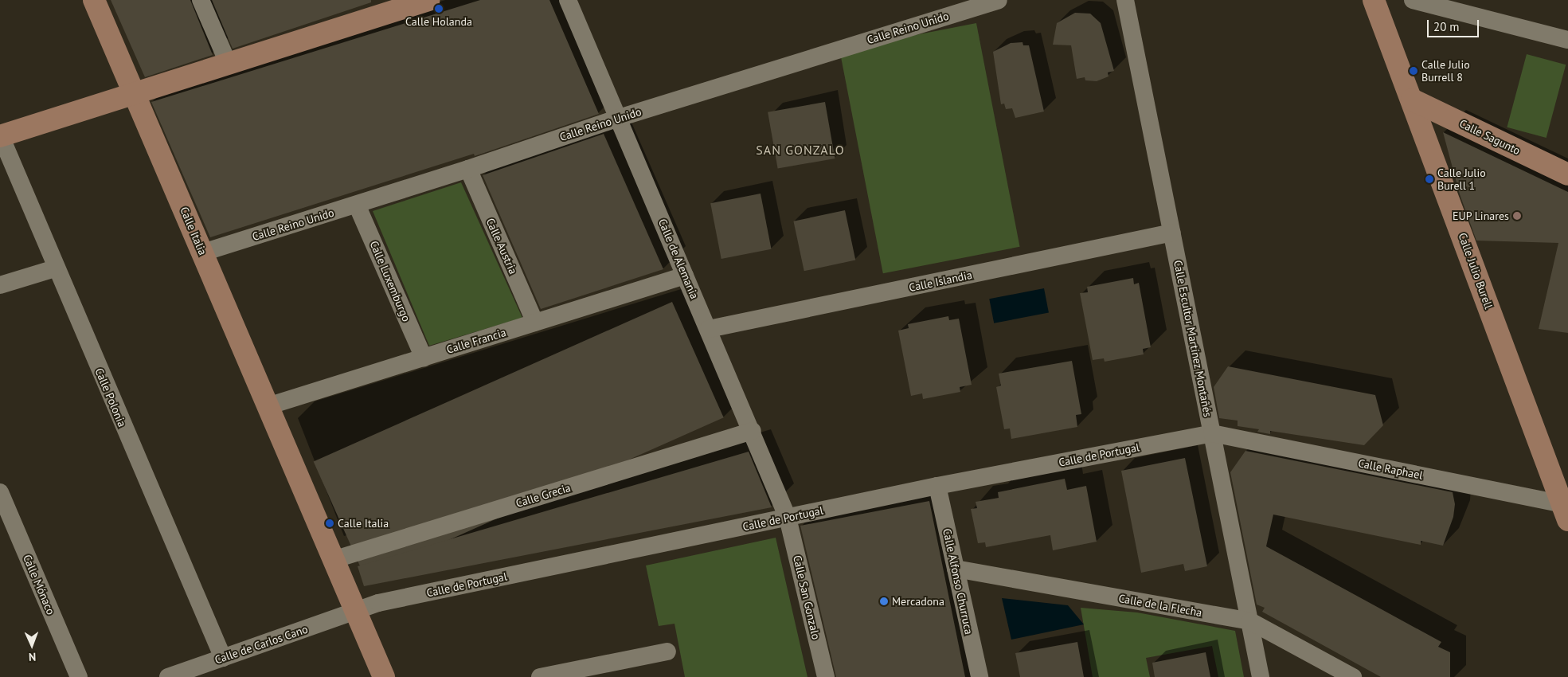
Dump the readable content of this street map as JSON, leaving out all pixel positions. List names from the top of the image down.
{
  "streets": {
    "street": [
      "Calle Reino Unido",
      "Calle Sagunto",
      "Calle Italia",
      "Calle Austria",
      "Calle de Alemania",
      "Calle Julio Burell",
      "Calle Luxemburgo",
      "Calle Islandia",
      "Calle Escultor Martínez Montañés",
      "Calle Francia",
      "Calle Polonia",
      "Calle de Portugal",
      "Calle Raphael",
      "Calle Grecia",
      "Calle Alfonso Churruca",
      "Calle Mónaco",
      "Calle San Gonzalo",
      "Calle de la Flecha",
      "Calle de Carlos Cano"
    ]
  },
  "crossings": [
    ["Calle Reino Unido", "Calle Italia"],
    ["Calle Reino Unido", "Calle Austria"],
    ["Calle Reino Unido", "Calle de Alemania"],
    ["Calle Reino Unido", "Calle Luxemburgo"],
    ["Calle Sagunto", "Calle Julio Burell"],
    ["Calle Italia", "Calle Francia"],
    ["Calle Italia", "Calle de Portugal"],
    ["Calle Italia", "Calle Grecia"],
    ["Calle Italia", "Calle de Carlos Cano"],
    ["Calle Austria", "Calle Francia"],
    ["Calle de Alemania", "Calle Islandia"],
    ["Calle de Alemania", "Calle Francia"],
    ["Calle de Alemania", "Calle de Portugal"],
    ["Calle de Alemania", "Calle Grecia"],
    ["Calle de Alemania", "Calle San Gonzalo"],
    ["Calle Julio Burell", "Calle Raphael"],
    ["Calle Luxemburgo", "Calle Francia"],
    ["Calle Islandia", "Calle Escultor Martínez Montañés"],
    ["Calle Escultor Martínez Montañés", "Calle de Portugal"],
    ["Calle Escultor Martínez Montañés", "Calle Raphael"],
    ["Calle Escultor Martínez Montañés", "Calle de la Flecha"],
    ["Calle Polonia", "Calle de Carlos Cano"],
    ["Calle de Portugal", "Calle Raphael"],
    ["Calle de Portugal", "Calle Alfonso Churruca"],
    ["Calle de Portugal", "Calle San Gonzalo"],
    ["Calle de Portugal", "Calle de Carlos Cano"],
    ["Calle Alfonso Churruca", "Calle de la Flecha"]
  ],
  "districts": ["SAN GONZALO"],
  "places": [
    "Calle Holanda",
    "Calle Julio Burrell 8",
    "Calle Julio Burell 1",
    "EUP Linares",
    "Calle Italia",
    "Mercadona"
  ],
  "scale_bar": "20 m",
  "north": "bottom"
}
